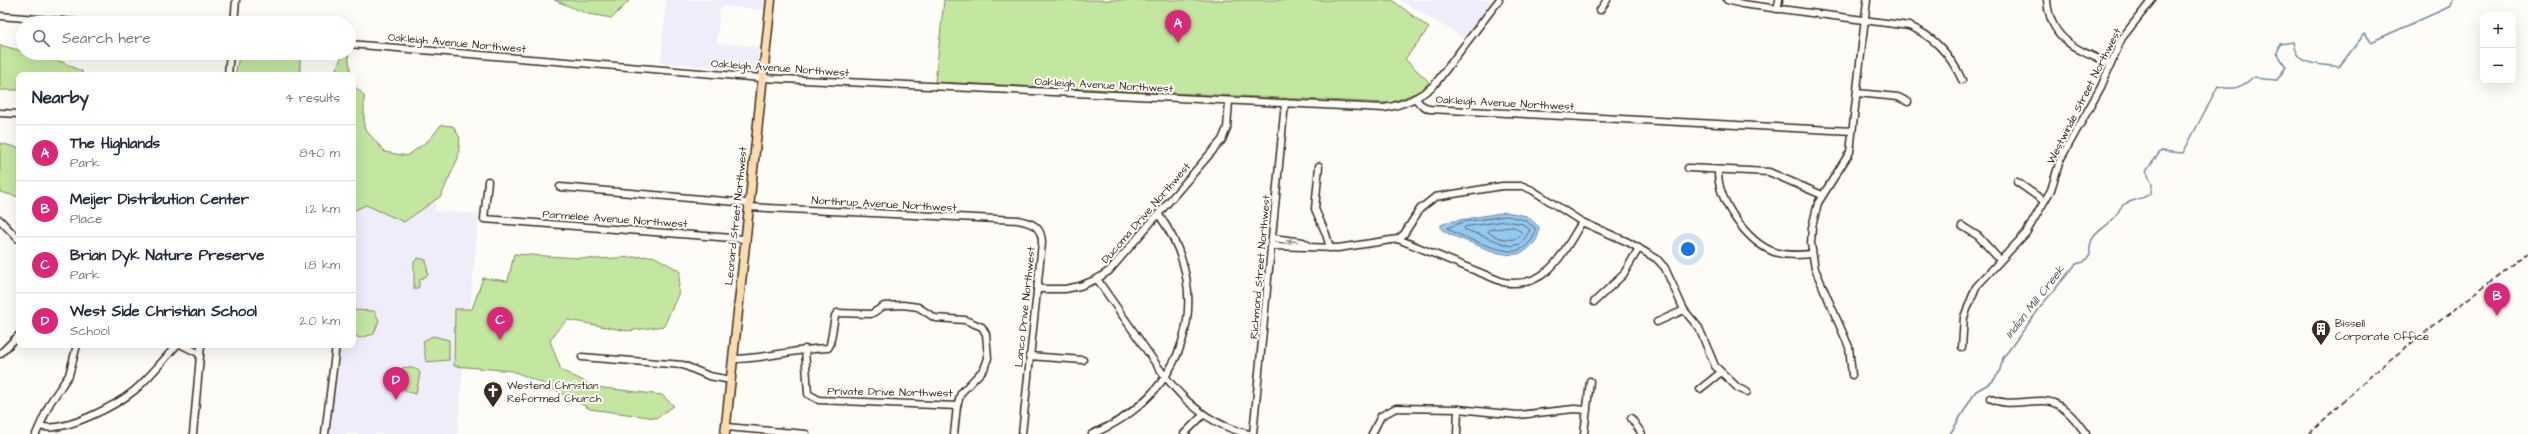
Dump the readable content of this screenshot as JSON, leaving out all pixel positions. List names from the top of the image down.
{
  "streets": {
    "main road": ["Leonard Street Northwest"],
    "street": [
      "Oakleigh Avenue Northwest",
      "Westwinde Street Northwest",
      "Northrup Avenue Northwest",
      "Ducoma Drive Northwest",
      "Parmelee Avenue Northwest",
      "Richmond Street Northwest",
      "Lanco Drive Northwest",
      "Private Drive Northwest"
    ]
  },
  "crossings": [
    ["Oakleigh Avenue Northwest", "Ducoma Drive Northwest"],
    ["Oakleigh Avenue Northwest", "Leonard Street Northwest"],
    ["Oakleigh Avenue Northwest", "Richmond Street Northwest"],
    ["Northrup Avenue Northwest", "Leonard Street Northwest"],
    ["Northrup Avenue Northwest", "Lanco Drive Northwest"],
    ["Ducoma Drive Northwest", "Lanco Drive Northwest"],
    ["Leonard Street Northwest", "Parmelee Avenue Northwest"],
    ["Leonard Street Northwest", "Private Drive Northwest"]
  ],
  "water": ["Indian Mill Creek"],
  "places": {
    "building": ["Bissell Corporate Office"],
    "church": ["Westend Christian Reformed Church"]
  },
  "page": {
    "pins": [
      "A",
      "B",
      "C",
      "D"
    ],
    "map_buttons": ["+", "−"],
    "search": "Search here",
    "heading": ["Nearby", "4 results"],
    "list": [
      {
        "mark": "A",
        "name": "The Highlands",
        "note": "Park",
        "value": "840 m"
      },
      {
        "mark": "B",
        "name": "Meijer Distribution Center",
        "note": "Place",
        "value": "1.2 km"
      },
      {
        "mark": "C",
        "name": "Brian Dyk Nature Preserve",
        "note": "Park",
        "value": "1.8 km"
      },
      {
        "mark": "D",
        "name": "West Side Christian School",
        "note": "School",
        "value": "2.0 km"
      }
    ]
  }
}
